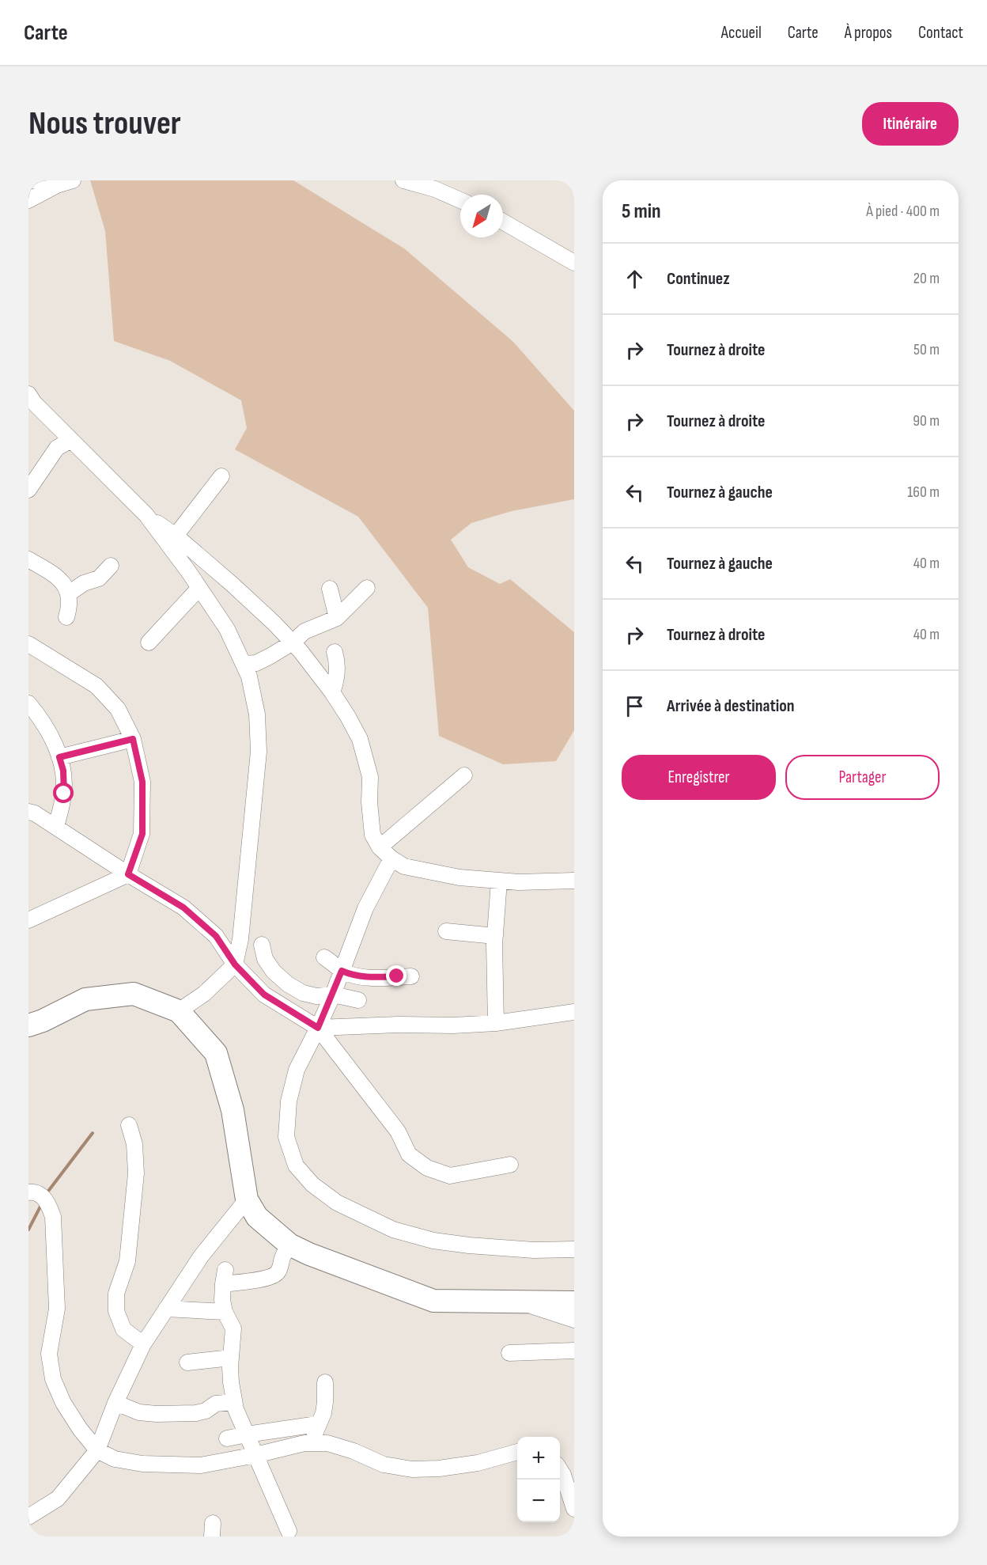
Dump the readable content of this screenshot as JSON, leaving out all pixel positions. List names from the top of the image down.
{
  "north": "bottom left",
  "page": {
    "header": "Carte",
    "nav": [
      "Accueil",
      "Carte",
      "À propos",
      "Contact"
    ],
    "buttons": [
      "Itinéraire",
      ["Enregistrer", "Partager"]
    ],
    "title": "Nous trouver",
    "heading": ["5 min", "À pied · 400 m"],
    "list": [
      ["Continuez", "20 m"],
      ["Tournez à droite", "50 m"],
      ["Tournez à droite", "90 m"],
      ["Tournez à gauche", "160 m"],
      ["Tournez à gauche", "40 m"],
      ["Tournez à droite", "40 m"],
      "Arrivée à destination"
    ],
    "map_buttons": ["+", "−"]
  }
}
